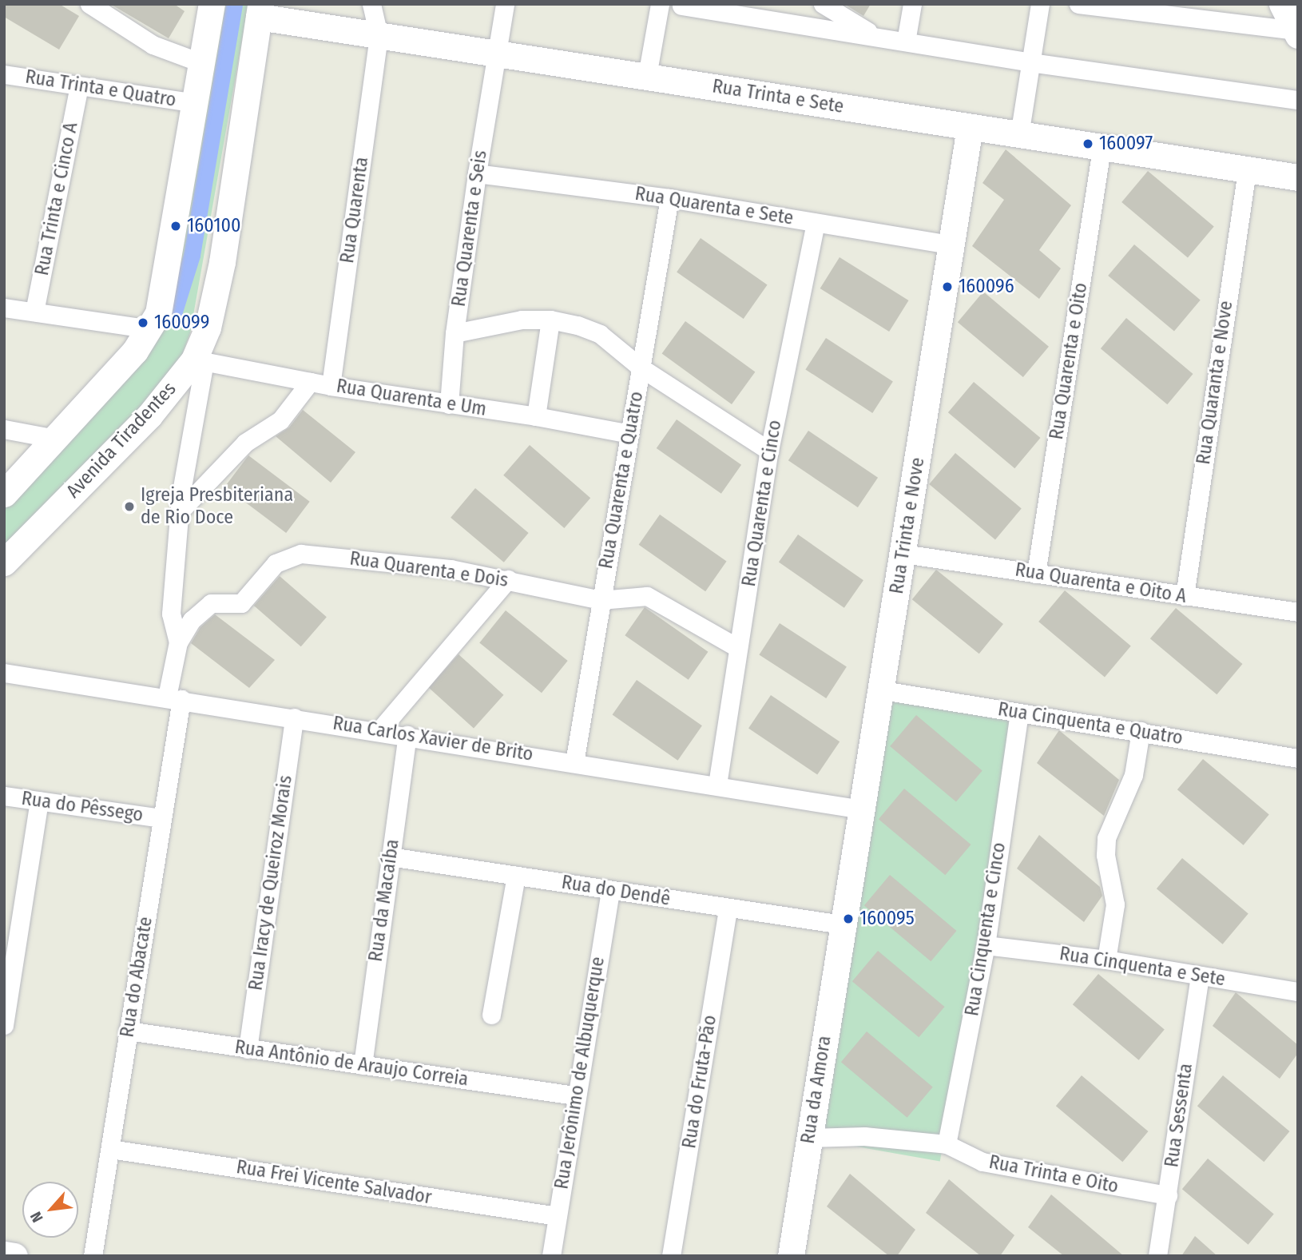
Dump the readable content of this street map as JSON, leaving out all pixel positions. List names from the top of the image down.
{
  "streets": {
    "street": [
      "Rua Trinta e Quatro",
      "Rua Trinta e Sete",
      "Rua Trinta e Cinco A",
      "Rua Quarenta e Sete",
      "Rua Quarenta",
      "Rua Quarenta e Seis",
      "Rua Quarenta e Oito",
      "Rua Quaranta e Nove",
      "Rua Quarenta e Um",
      "Avenida Tiradentes",
      "Rua Quarenta e Quatro",
      "Rua Quarenta e Cinco",
      "Rua Trinta e Nove",
      "Rua Quarenta e Dois",
      "Rua Quarenta e Oito A",
      "Rua Cinquenta e Quatro",
      "Rua Carlos Xavier de Brito",
      "Rua do Pêssego",
      "Rua Iracy de Queiroz Morais",
      "Rua do Dendê",
      "Rua da Macaíba",
      "Rua Cinquenta e Cinco",
      "Rua Cinquenta e Sete",
      "Rua do Abacate",
      "Rua Antônio de Araujo Correia",
      "Rua Jerônimo de Albuquerque",
      "Rua do Fruta-Pão",
      "Rua da Amora",
      "Rua Sessenta",
      "Rua Trinta e Oito",
      "Rua Frei Vicente Salvador"
    ]
  },
  "crossings": [
    ["Rua Trinta e Quatro", "Rua Trinta e Cinco A"],
    ["Rua Trinta e Sete", "Rua Quarenta"],
    ["Rua Trinta e Sete", "Rua Quarenta e Seis"],
    ["Rua Trinta e Sete", "Rua Quarenta e Oito"],
    ["Rua Trinta e Sete", "Rua Quaranta e Nove"],
    ["Rua Trinta e Sete", "Avenida Tiradentes"],
    ["Rua Trinta e Sete", "Rua Trinta e Nove"],
    ["Rua Quarenta e Sete", "Rua Quarenta e Seis"],
    ["Rua Quarenta e Sete", "Rua Quarenta e Quatro"],
    ["Rua Quarenta e Sete", "Rua Quarenta e Cinco"],
    ["Rua Quarenta e Sete", "Rua Trinta e Nove"],
    ["Rua Quarenta", "Rua Quarenta e Um"],
    ["Rua Quarenta e Seis", "Rua Quarenta e Um"],
    ["Rua Quarenta e Oito", "Rua Quarenta e Oito A"],
    ["Rua Quaranta e Nove", "Rua Quarenta e Oito A"],
    ["Rua Quarenta e Um", "Avenida Tiradentes"],
    ["Rua Quarenta e Um", "Rua Quarenta e Quatro"],
    ["Rua Quarenta e Quatro", "Rua Quarenta e Dois"],
    ["Rua Quarenta e Quatro", "Rua Carlos Xavier de Brito"],
    ["Rua Quarenta e Cinco", "Rua Quarenta e Dois"],
    ["Rua Quarenta e Cinco", "Rua Carlos Xavier de Brito"],
    ["Rua Trinta e Nove", "Rua Quarenta e Oito A"],
    ["Rua Trinta e Nove", "Rua Cinquenta e Quatro"],
    ["Rua Trinta e Nove", "Rua Carlos Xavier de Brito"],
    ["Rua Trinta e Nove", "Rua do Dendê"],
    ["Rua Trinta e Nove", "Rua da Amora"],
    ["Rua Quarenta e Dois", "Rua do Abacate"],
    ["Rua Cinquenta e Quatro", "Rua Cinquenta e Cinco"],
    ["Rua Carlos Xavier de Brito", "Rua Iracy de Queiroz Morais"],
    ["Rua Carlos Xavier de Brito", "Rua da Macaíba"],
    ["Rua Carlos Xavier de Brito", "Rua do Abacate"],
    ["Rua do Pêssego", "Rua do Abacate"],
    ["Rua Iracy de Queiroz Morais", "Rua Antônio de Araujo Correia"],
    ["Rua do Dendê", "Rua da Macaíba"],
    ["Rua do Dendê", "Rua Jerônimo de Albuquerque"],
    ["Rua do Dendê", "Rua do Fruta-Pão"],
    ["Rua do Dendê", "Rua da Amora"],
    ["Rua da Macaíba", "Rua Antônio de Araujo Correia"],
    ["Rua Cinquenta e Cinco", "Rua Cinquenta e Sete"],
    ["Rua Cinquenta e Cinco", "Rua Trinta e Oito"],
    ["Rua Cinquenta e Sete", "Rua Sessenta"],
    ["Rua do Abacate", "Rua Antônio de Araujo Correia"],
    ["Rua do Abacate", "Rua Frei Vicente Salvador"],
    ["Rua Antônio de Araujo Correia", "Rua Jerônimo de Albuquerque"],
    ["Rua Jerônimo de Albuquerque", "Rua Frei Vicente Salvador"],
    ["Rua da Amora", "Rua Trinta e Oito"],
    ["Rua Sessenta", "Rua Trinta e Oito"]
  ],
  "places": [
    "160097",
    "160100",
    "160096",
    "160099",
    "Igreja Presbiteriana de Rio Doce",
    "160095"
  ],
  "north": "bottom left"
}
